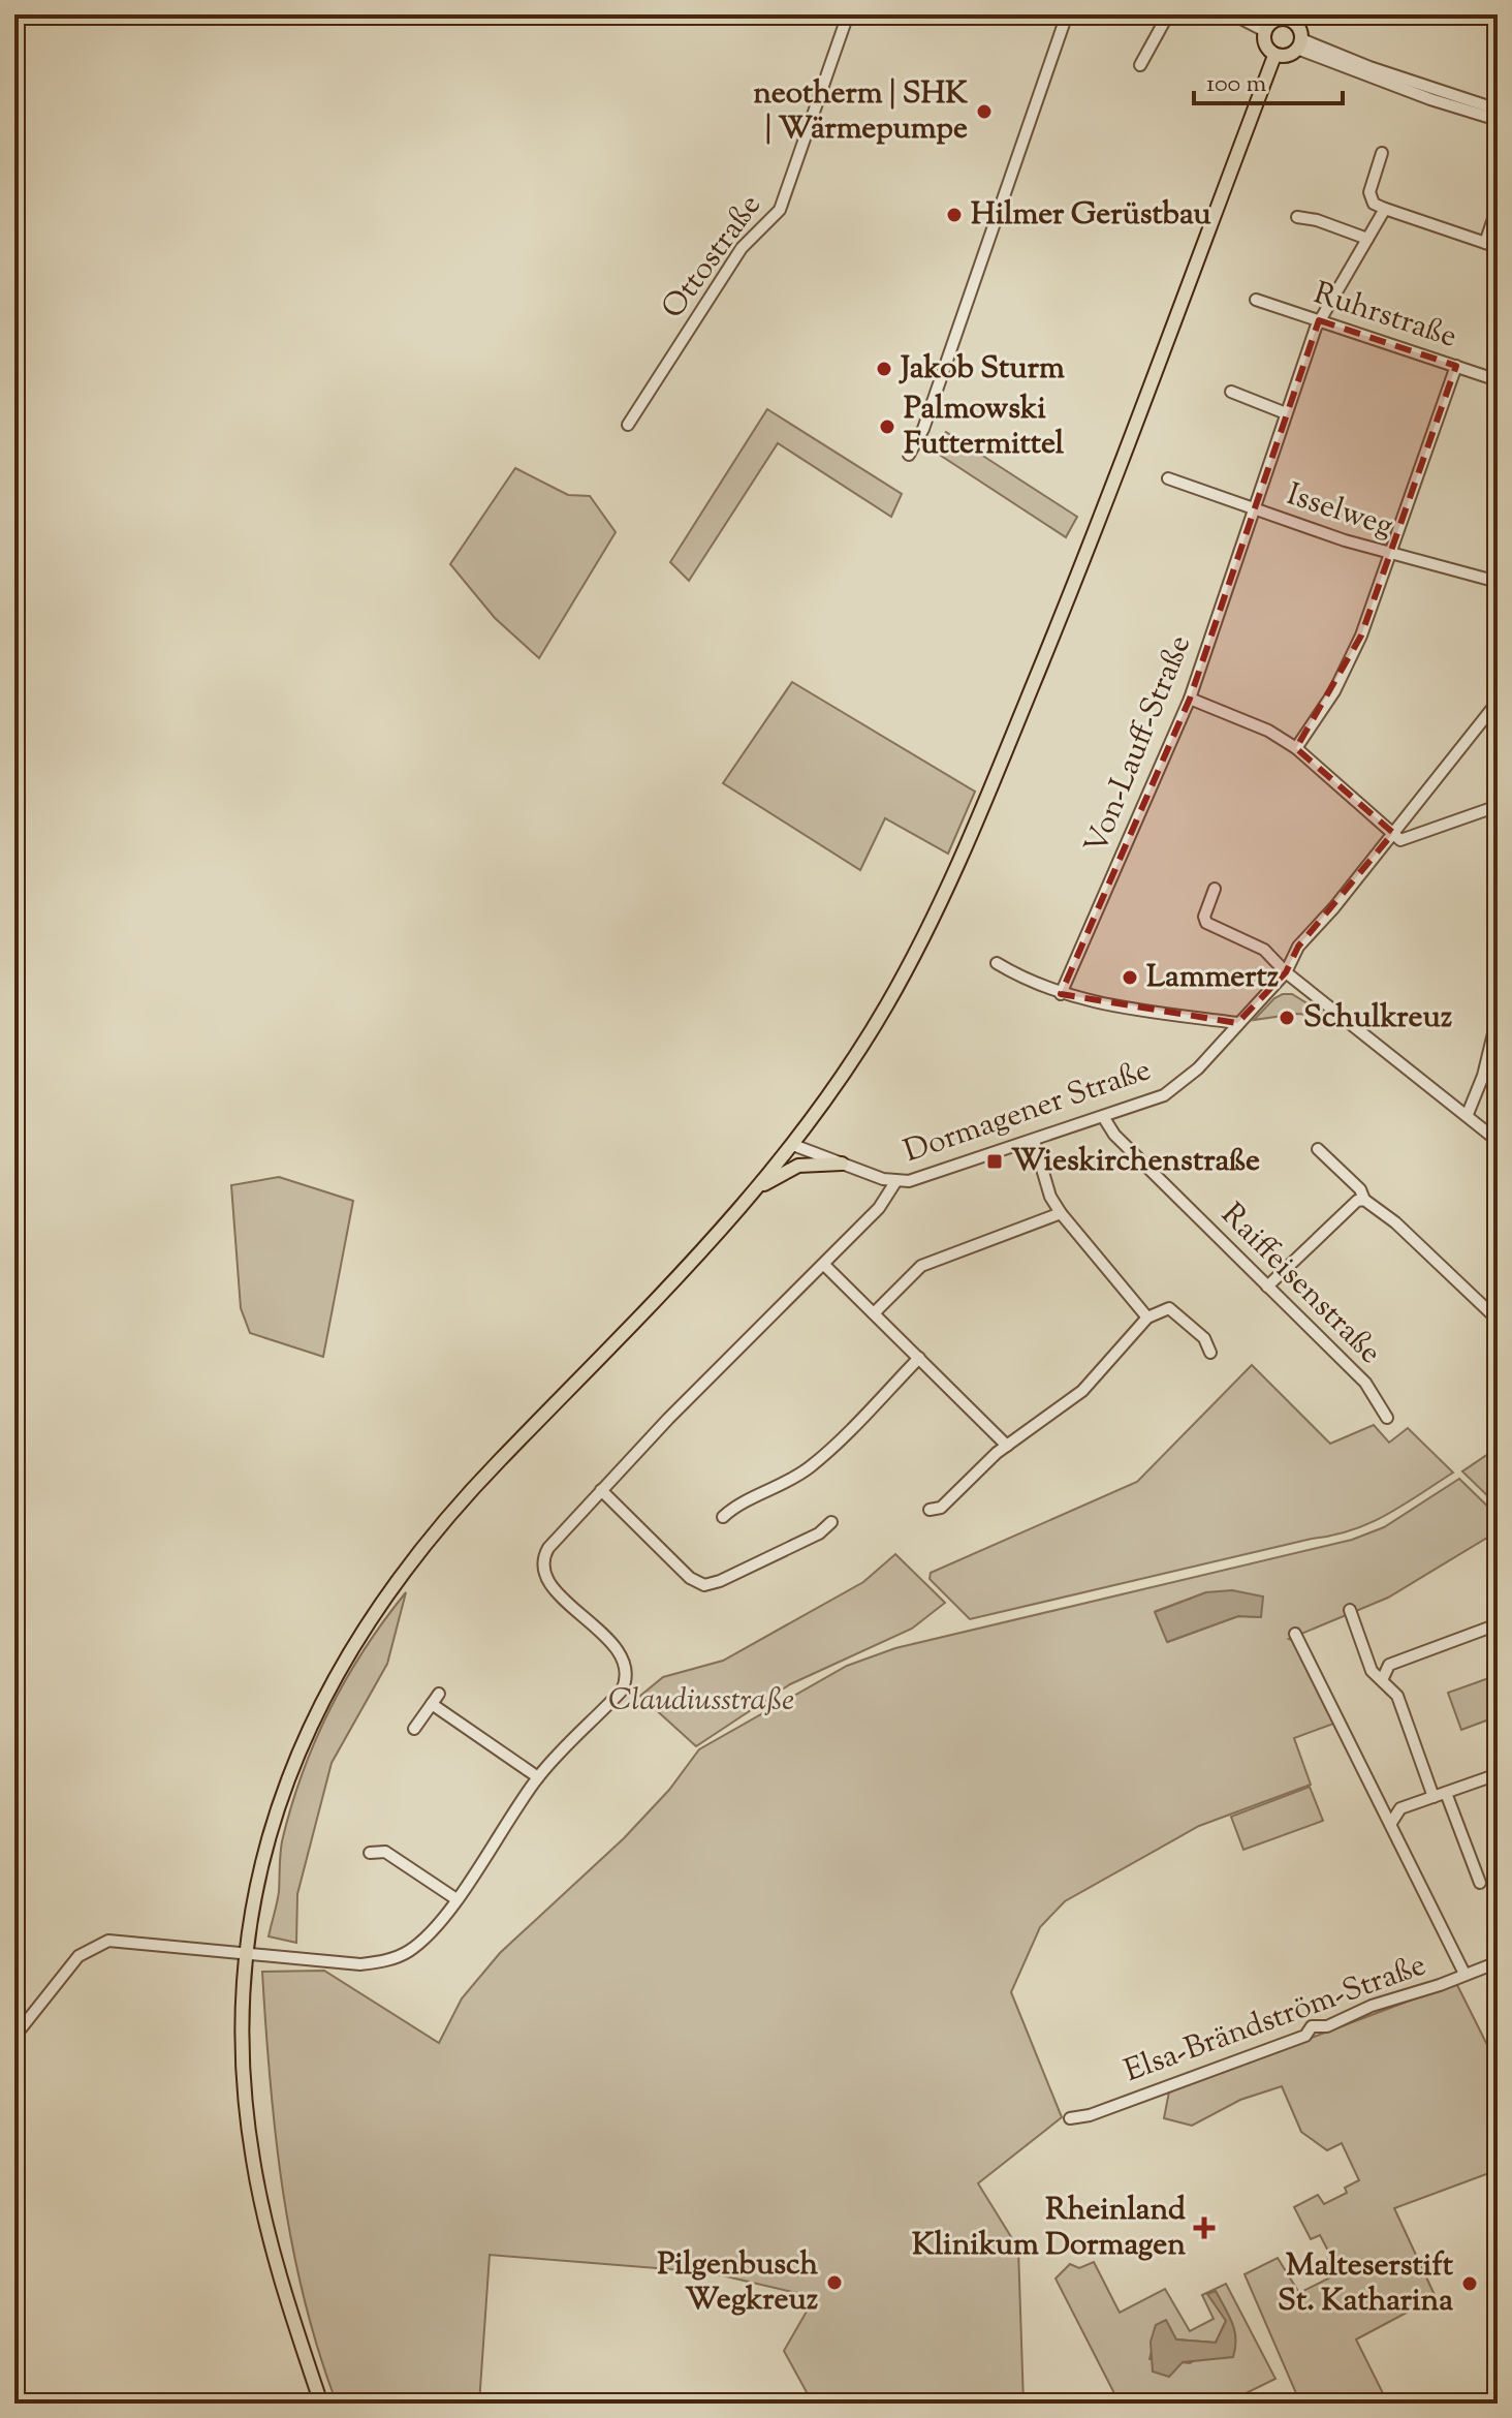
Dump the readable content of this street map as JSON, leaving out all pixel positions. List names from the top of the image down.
{
  "streets": {
    "street": [
      "Ottostraße",
      "Ruhrstraße",
      "Isselweg",
      "Von-Lauff-Straße",
      "Dormagener Straße",
      "Raiffeisenstraße",
      "Elsa-Brändström-Straße"
    ]
  },
  "crossings": [
    ["Ruhrstraße", "Von-Lauff-Straße"],
    ["Isselweg", "Von-Lauff-Straße"],
    ["Dormagener Straße", "Raiffeisenstraße"]
  ],
  "parks": ["Claudiusstraße"],
  "places": {
    "other": [
      "neotherm | SHK | Wärmepumpe",
      "Hilmer Gerüstbau",
      "Jakob Sturm",
      "Palmowski Futtermittel",
      "Lammertz",
      "Schulkreuz",
      "Pilgenbusch Wegkreuz",
      "Malteserstift St. Katharina"
    ],
    "transit": ["Wieskirchenstraße"],
    "health": ["Rheinland Klinikum Dormagen"]
  },
  "scale_bar": "100 m"
}
